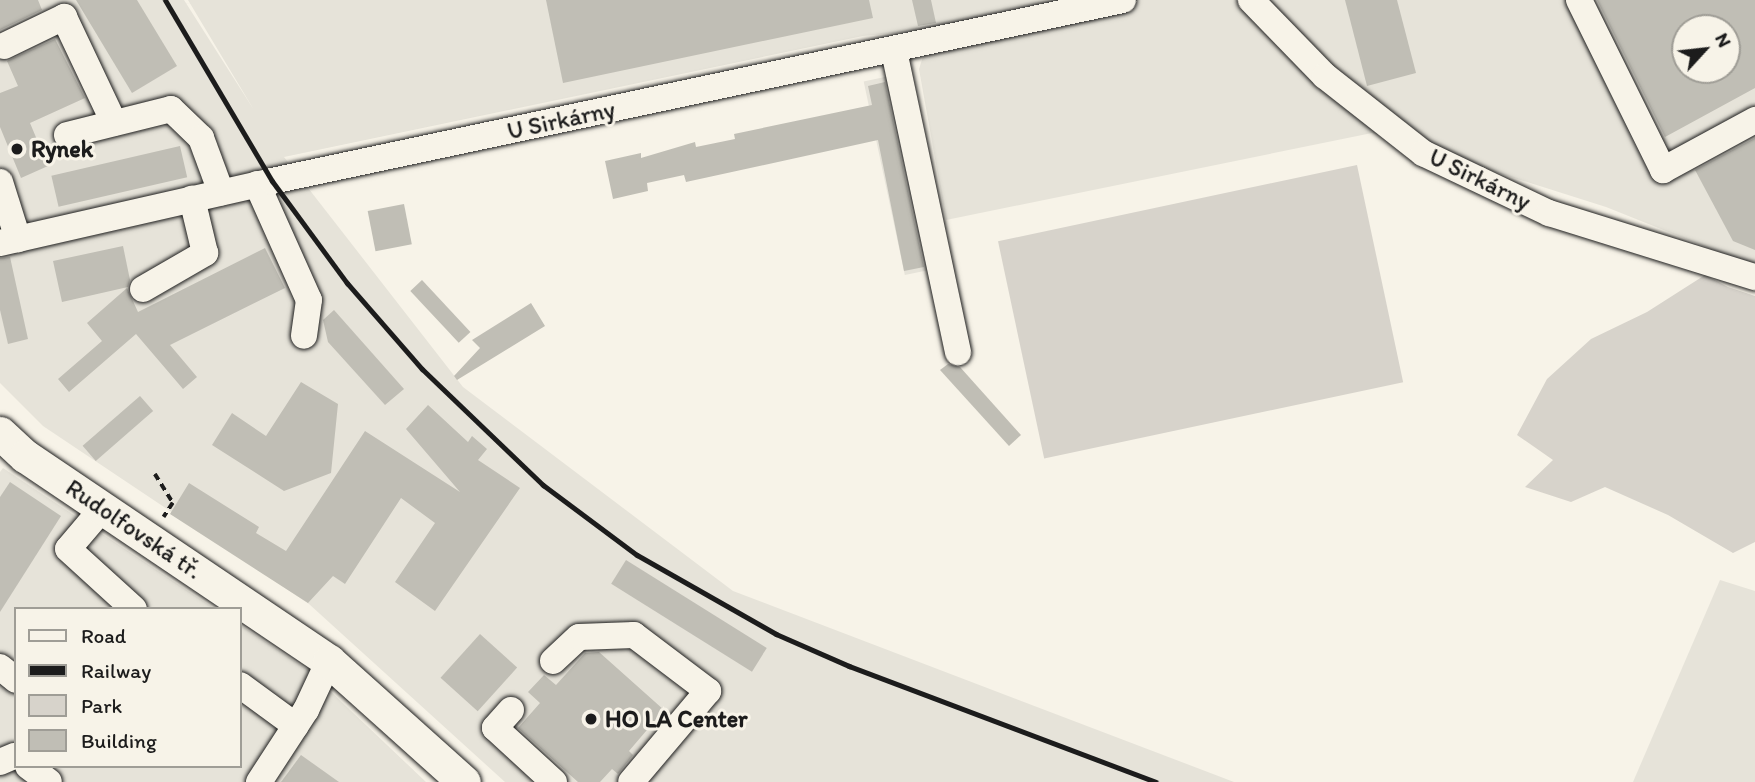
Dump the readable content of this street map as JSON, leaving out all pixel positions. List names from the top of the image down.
{
  "streets": {
    "main road": ["Rudolfovská tř."],
    "street": ["U Sirkárny"]
  },
  "places": ["Rynek", "HO LA Center"],
  "legend": [
    "Road",
    "Railway",
    "Park",
    "Building"
  ],
  "north": "top right"
}
